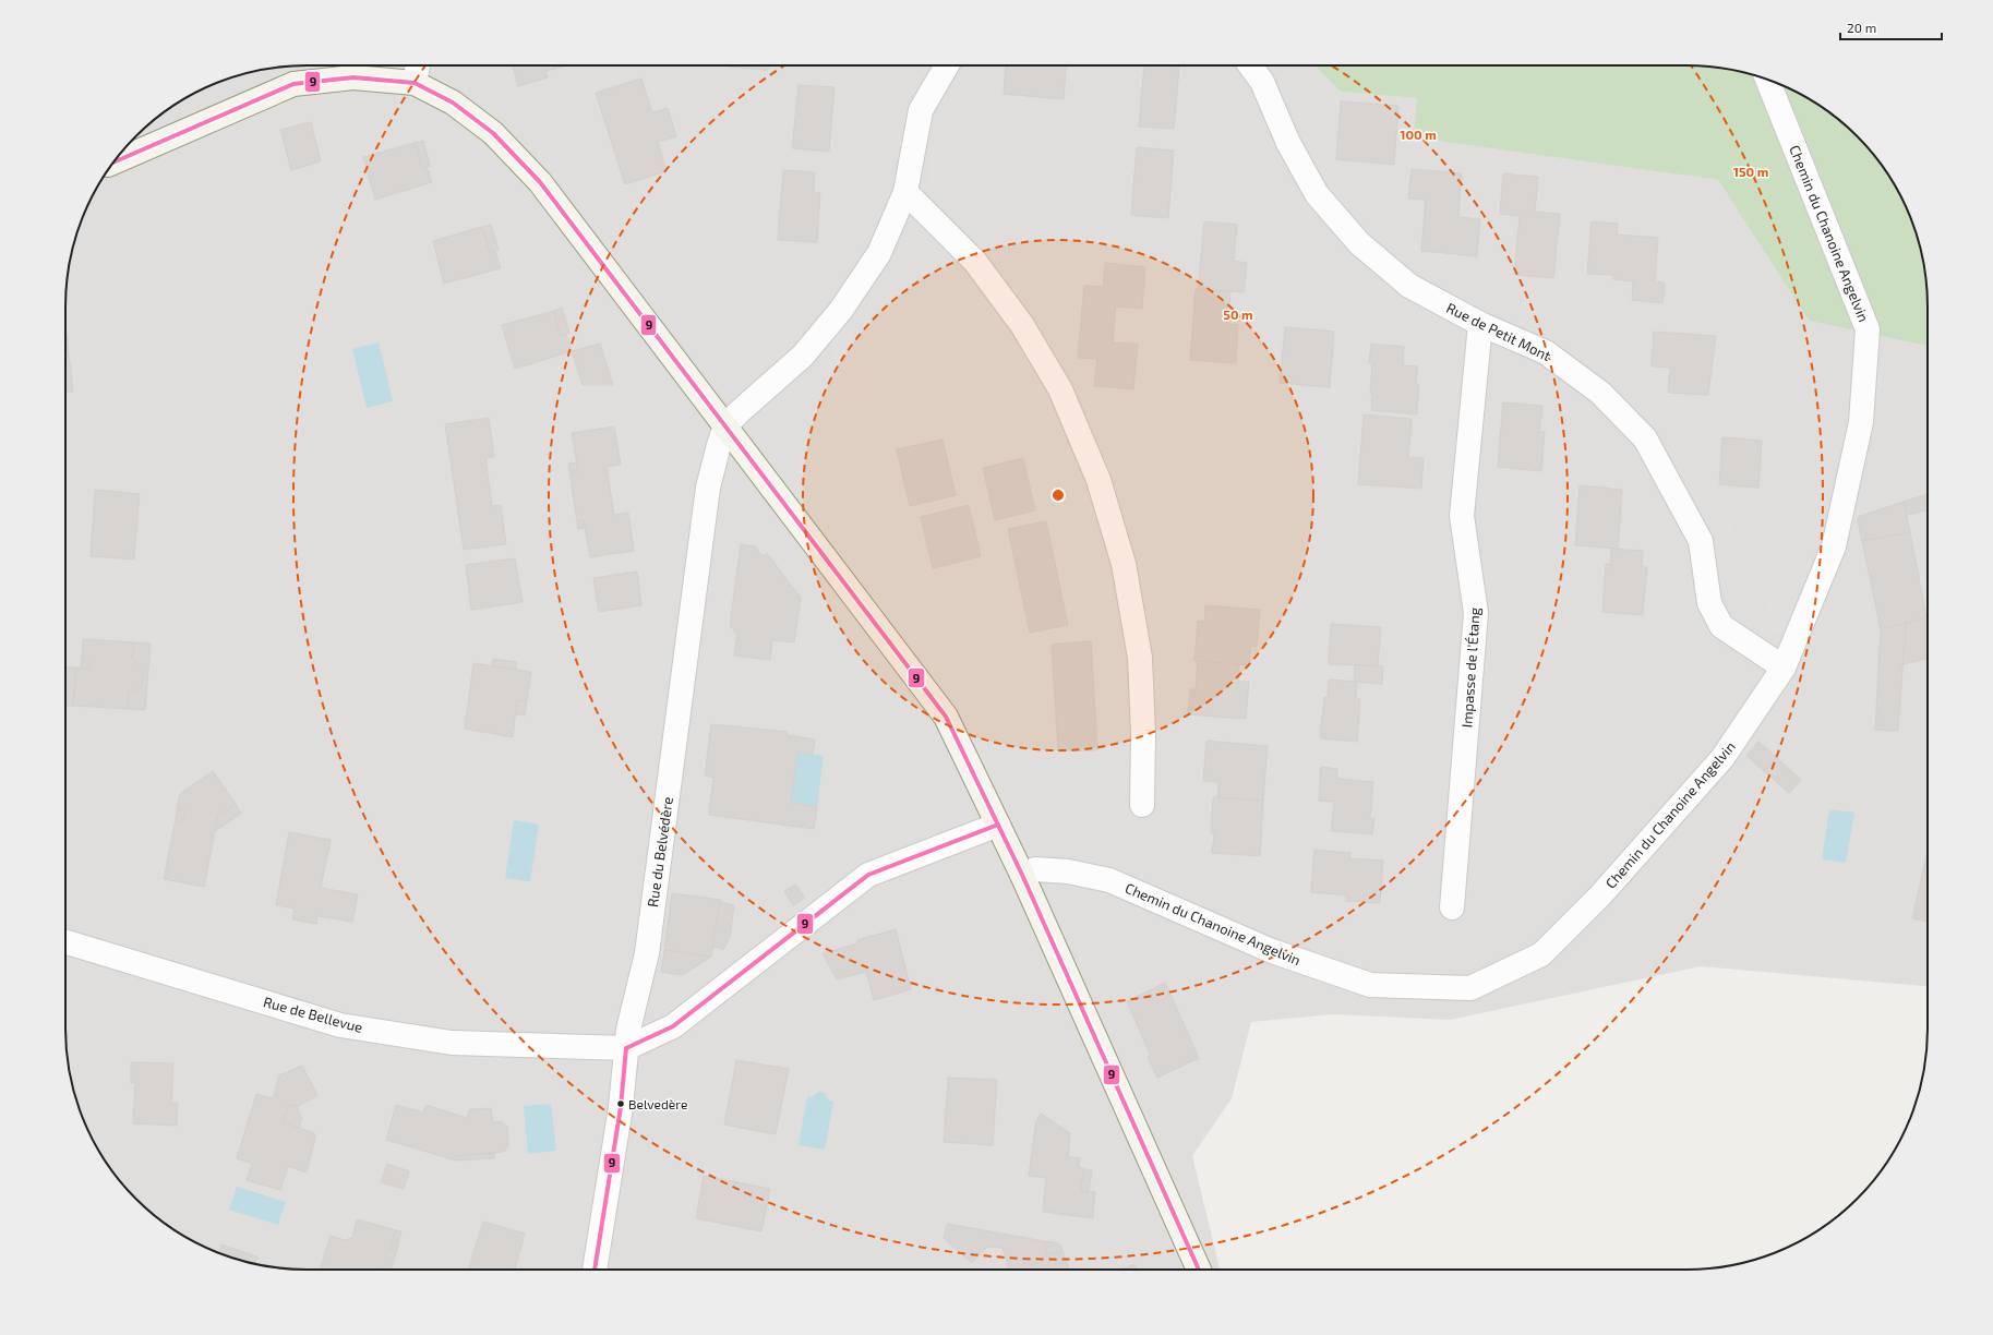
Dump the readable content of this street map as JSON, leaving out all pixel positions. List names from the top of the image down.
{
  "streets": {
    "street": [
      "Chemin du Chanoine Angelvin",
      "Rue de Petit Mont",
      "Impasse de l'Étang",
      "Rue du Belvédère",
      "Rue de Bellevue"
    ]
  },
  "crossings": [
    ["Chemin du Chanoine Angelvin", "Rue de Petit Mont"],
    ["Rue de Petit Mont", "Impasse de l'Étang"],
    ["Rue du Belvédère", "Rue de Bellevue"]
  ],
  "places": ["Belvedère"],
  "lines": ["transit line 9"],
  "scale_bar": "20 m",
  "rings": ["100 m", "150 m", "50 m"]
}
